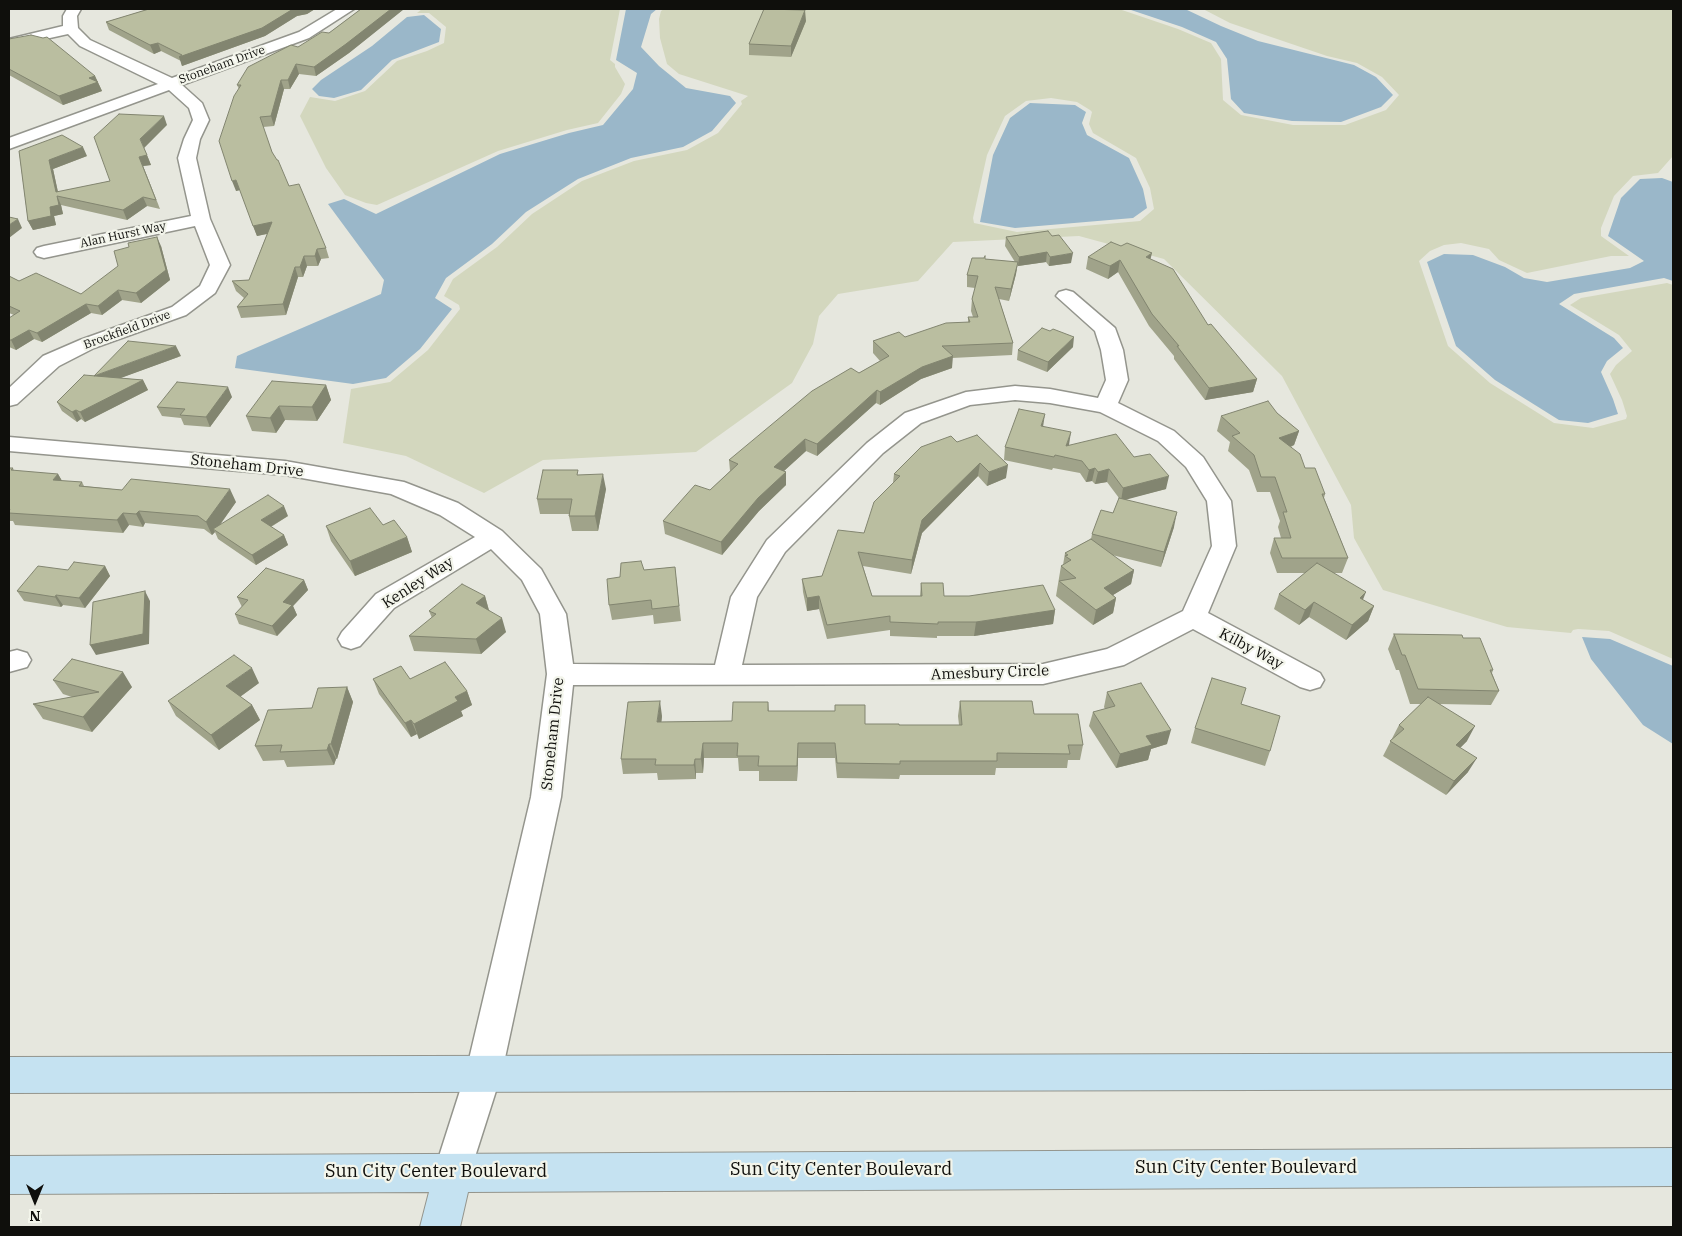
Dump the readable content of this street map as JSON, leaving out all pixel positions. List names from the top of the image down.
{
  "streets": {
    "main road": ["Sun City Center Boulevard"],
    "street": [
      "Stoneham Drive",
      "Alan Hurst Way",
      "Brockfield Drive",
      "Kenley Way",
      "Kilby Way",
      "Amesbury Circle"
    ]
  },
  "crossings": [
    ["Stoneham Drive", "Brockfield Drive"],
    ["Stoneham Drive", "Kenley Way"],
    ["Stoneham Drive", "Amesbury Circle"],
    ["Stoneham Drive", "Sun City Center Boulevard"],
    ["Alan Hurst Way", "Brockfield Drive"],
    ["Kilby Way", "Amesbury Circle"]
  ],
  "north": "bottom"
}
